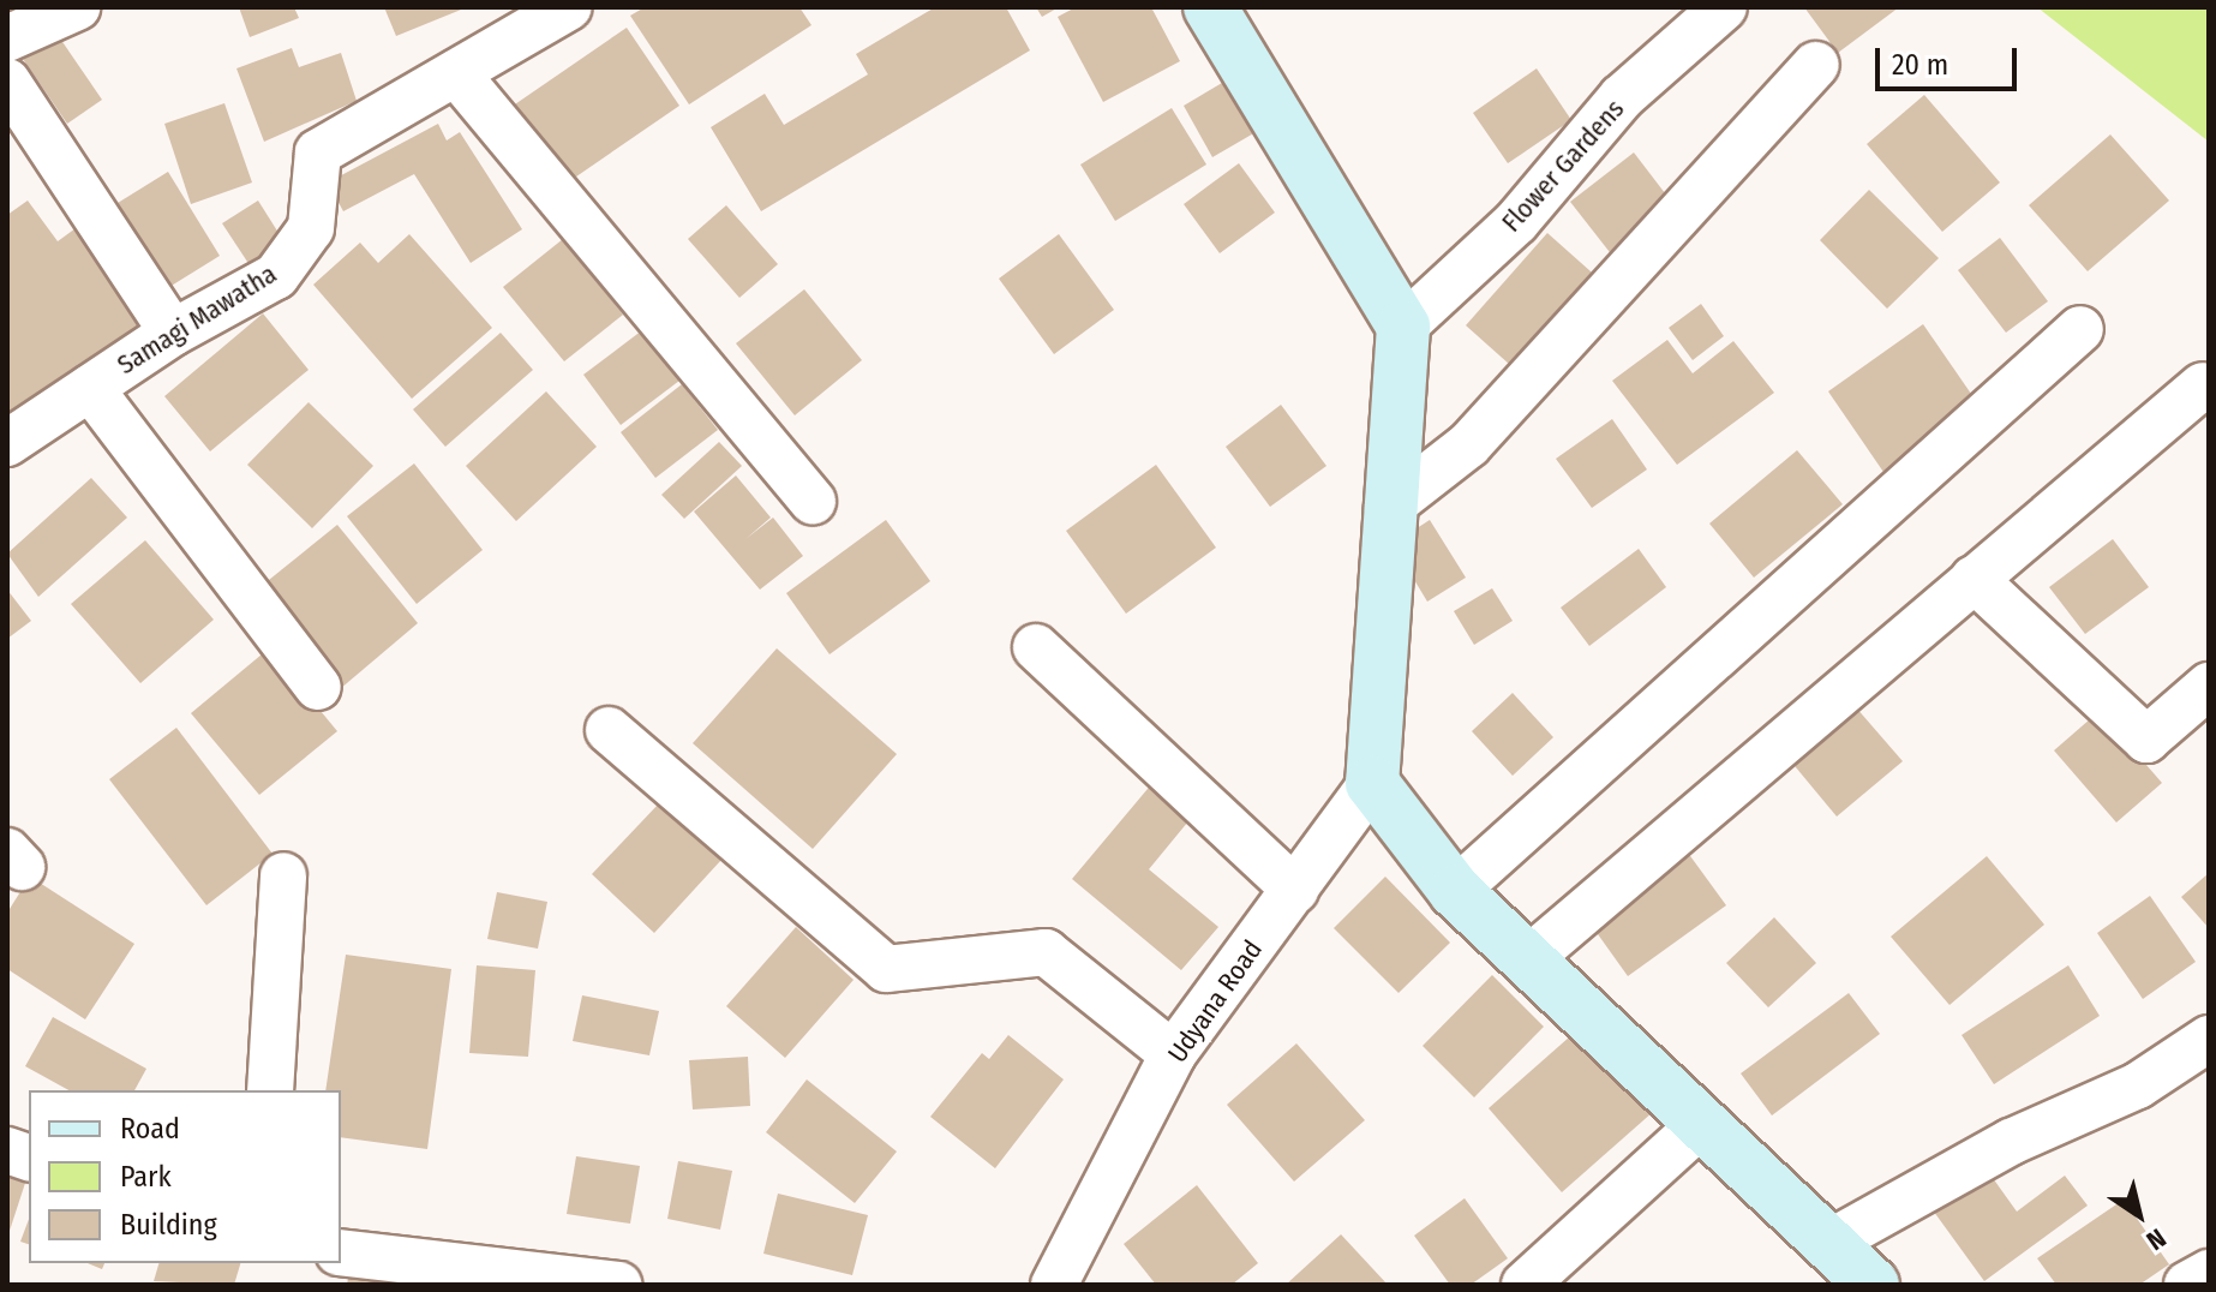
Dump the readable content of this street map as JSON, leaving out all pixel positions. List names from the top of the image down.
{
  "streets": {
    "street": ["Flower Gardens", "Samagi Mawatha", "Udyana Road"]
  },
  "legend": ["Road", "Park", "Building"],
  "scale_bar": "20 m",
  "north": "bottom right"
}
